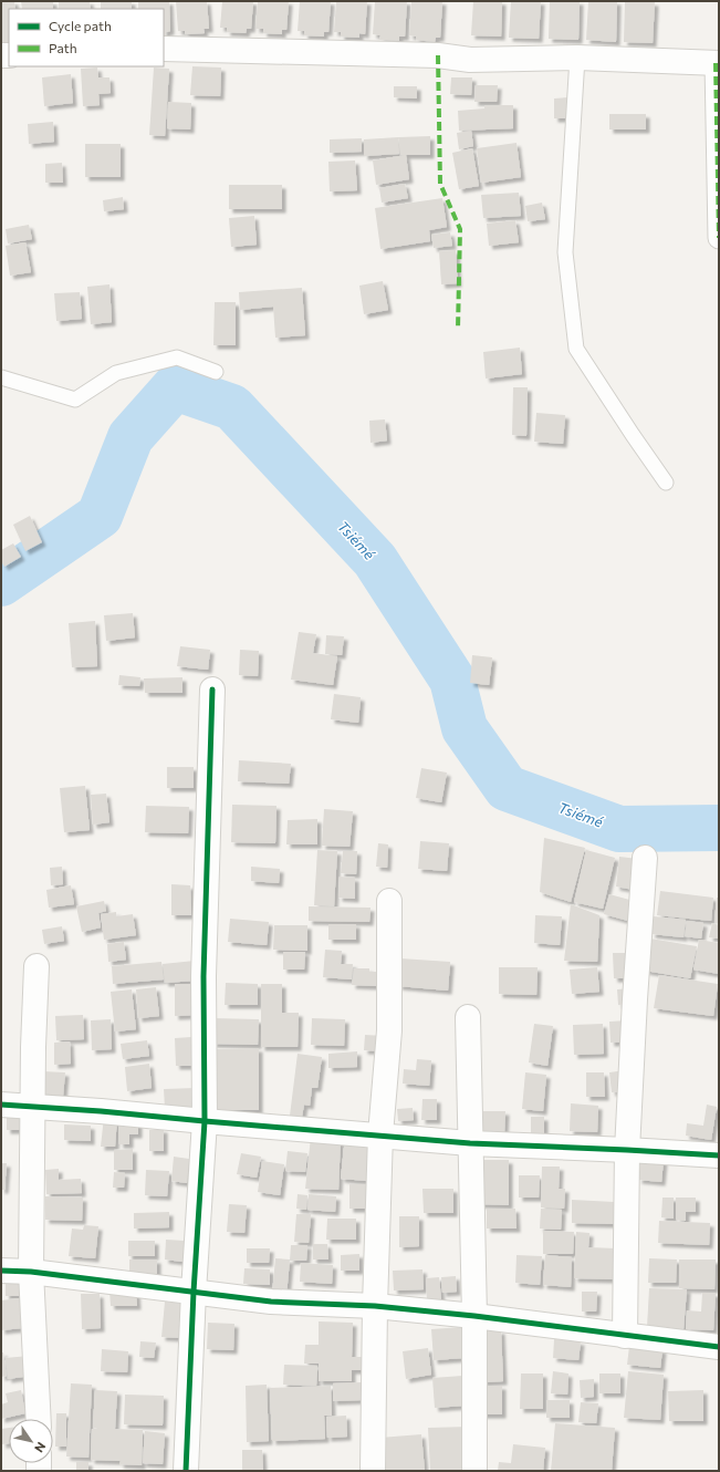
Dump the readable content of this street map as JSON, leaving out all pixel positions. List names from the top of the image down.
{
  "water": ["Tsiémé"],
  "legend": ["Cycle path", "Path"],
  "north": "bottom right"
}
